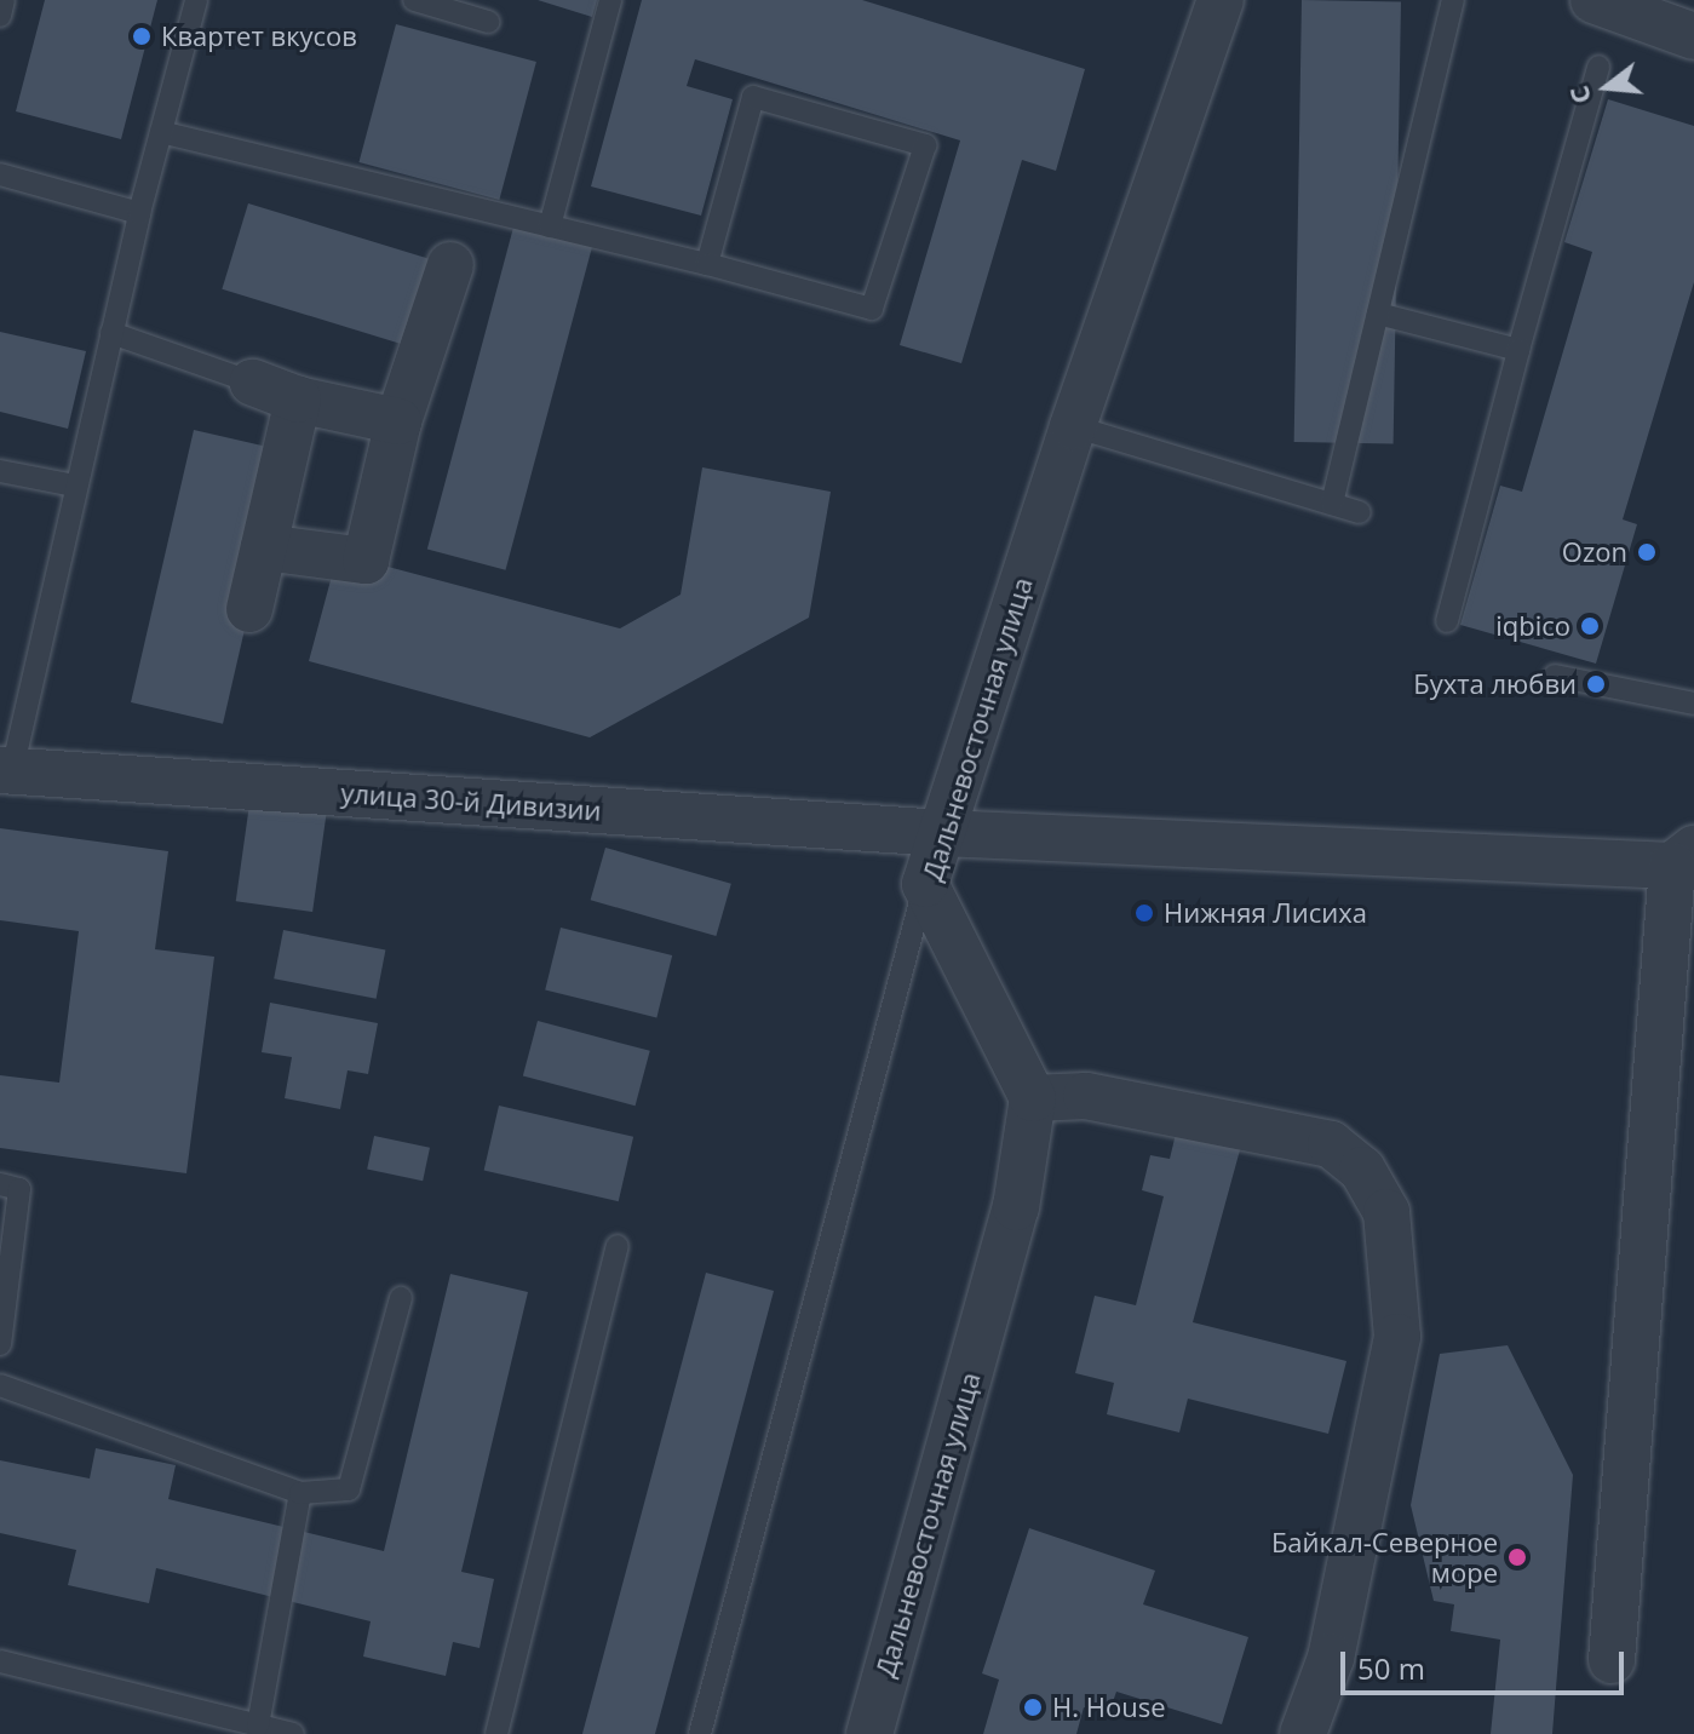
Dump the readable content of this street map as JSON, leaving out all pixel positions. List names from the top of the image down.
{
  "streets": {
    "street": ["Дальневосточная улица", "улица 30-й Дивизии"]
  },
  "crossings": [
    ["Дальневосточная улица", "улица 30-й Дивизии"]
  ],
  "places": [
    "Квартет вкусов",
    "Ozon",
    "iqbico",
    "Бухта любви",
    "Нижняя Лисиха",
    "Байкал-Северное море",
    "H. House"
  ],
  "scale_bar": "50 m",
  "north": "left"
}
